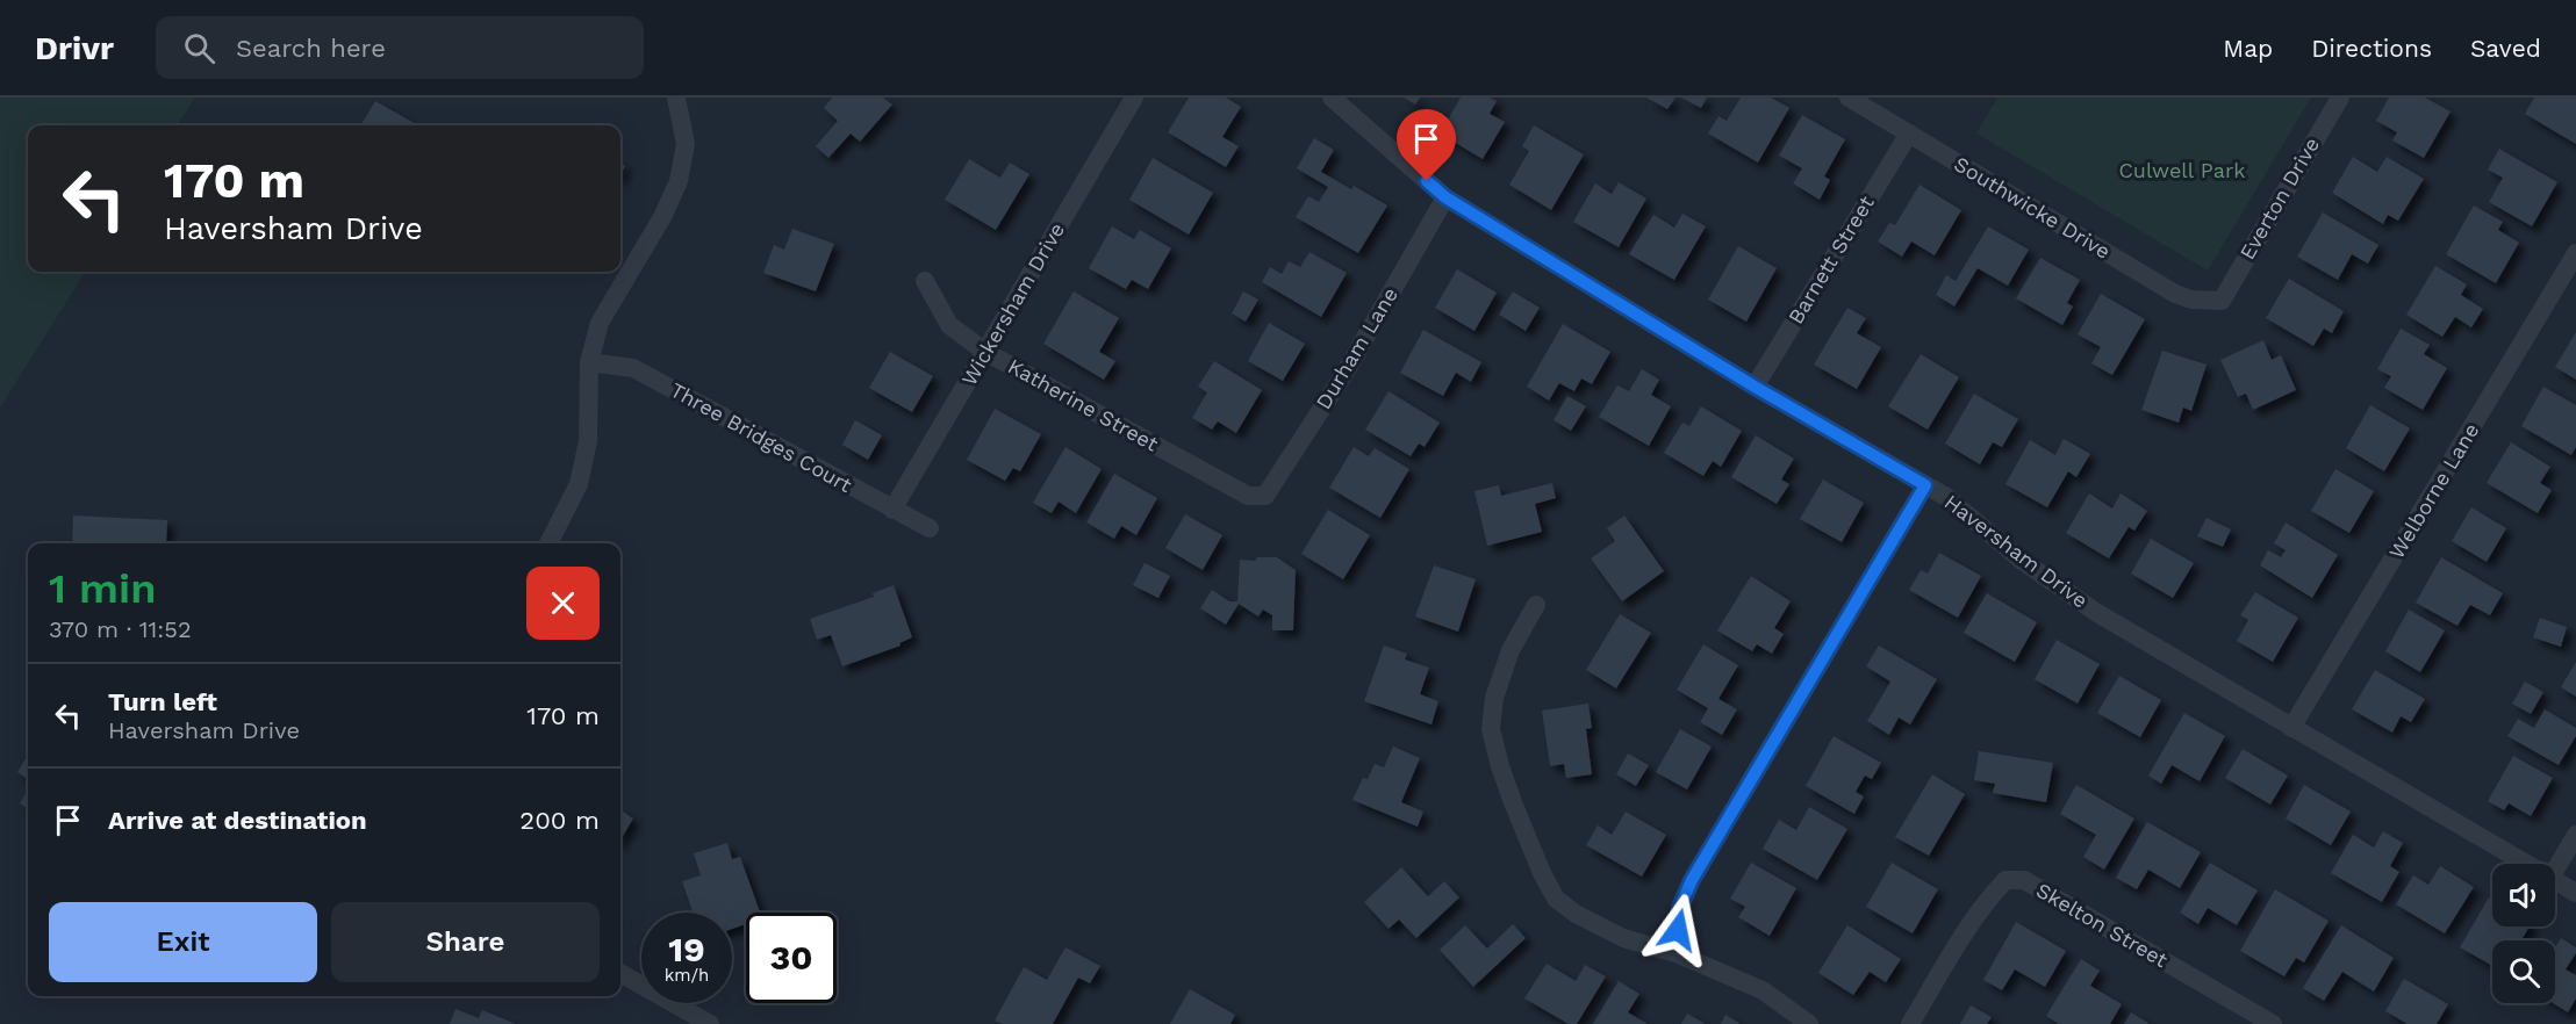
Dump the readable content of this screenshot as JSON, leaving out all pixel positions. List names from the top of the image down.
{
  "streets": {
    "street": [
      "Everton Drive",
      "Southwicke Drive",
      "Barnett Street",
      "Wickersham Drive",
      "Durham Lane",
      "Katherine Street",
      "Three Bridges Court",
      "Welborne Lane",
      "Haversham Drive",
      "Skelton Street"
    ]
  },
  "crossings": [
    ["Everton Drive", "Southwicke Drive"],
    ["Southwicke Drive", "Barnett Street"],
    ["Barnett Street", "Haversham Drive"],
    ["Wickersham Drive", "Katherine Street"],
    ["Wickersham Drive", "Three Bridges Court"],
    ["Durham Lane", "Katherine Street"],
    ["Durham Lane", "Haversham Drive"],
    ["Welborne Lane", "Haversham Drive"]
  ],
  "parks": ["Culwell Park"],
  "page": {
    "header": "Drivr",
    "search": "Search here",
    "nav": ["Map", "Directions", "Saved"],
    "turn": ["170 m", "Haversham Drive"],
    "heading": ["1 min", "370 m · 11:52"],
    "list": [
      {
        "name": "Turn left",
        "note": "Haversham Drive",
        "value": "170 m"
      },
      {
        "name": "Arrive at destination",
        "value": "200 m"
      }
    ],
    "buttons": ["Exit", "Share"],
    "speed": "19 km/h",
    "limit": "30"
  }
}
